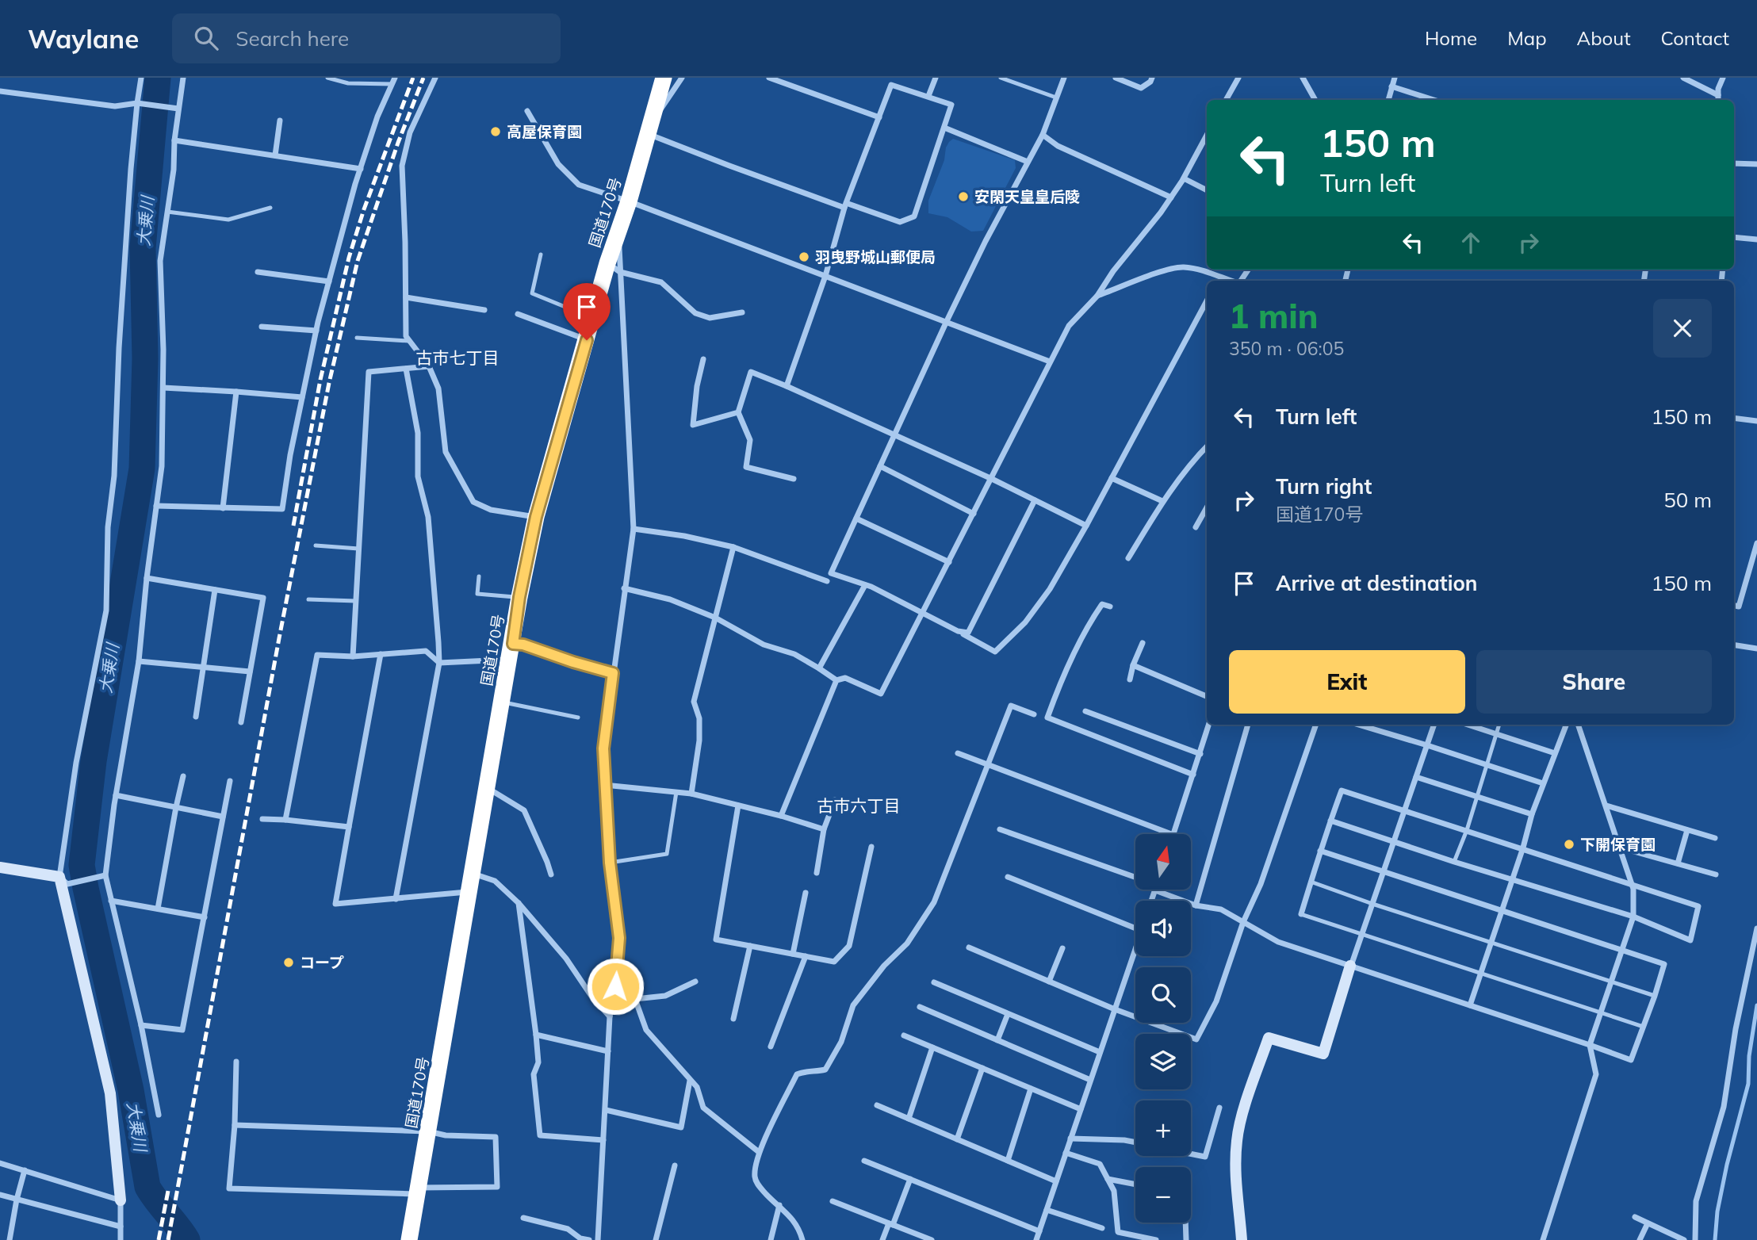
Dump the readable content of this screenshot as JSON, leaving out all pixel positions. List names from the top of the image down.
{
  "streets": {
    "highway": ["国道170号"]
  },
  "districts": ["古市七丁目", "古市六丁目"],
  "water": ["大乗川"],
  "places": [
    "高屋保育園",
    "安閑天皇皇后陵",
    "羽曳野城山郵便局",
    "下開保育園",
    "コープ"
  ],
  "north": "top",
  "page": {
    "header": "Waylane",
    "search": "Search here",
    "nav": [
      "Home",
      "Map",
      "About",
      "Contact"
    ],
    "turn": ["150 m", "Turn left"],
    "heading": ["1 min", "350 m · 06:05"],
    "list": [
      {
        "name": "Turn left",
        "value": "150 m"
      },
      {
        "name": "Turn right",
        "note": "国道170号",
        "value": "50 m"
      },
      {
        "name": "Arrive at destination",
        "value": "150 m"
      }
    ],
    "buttons": ["Exit", "Share"],
    "map_buttons": ["+", "−"]
  }
}
